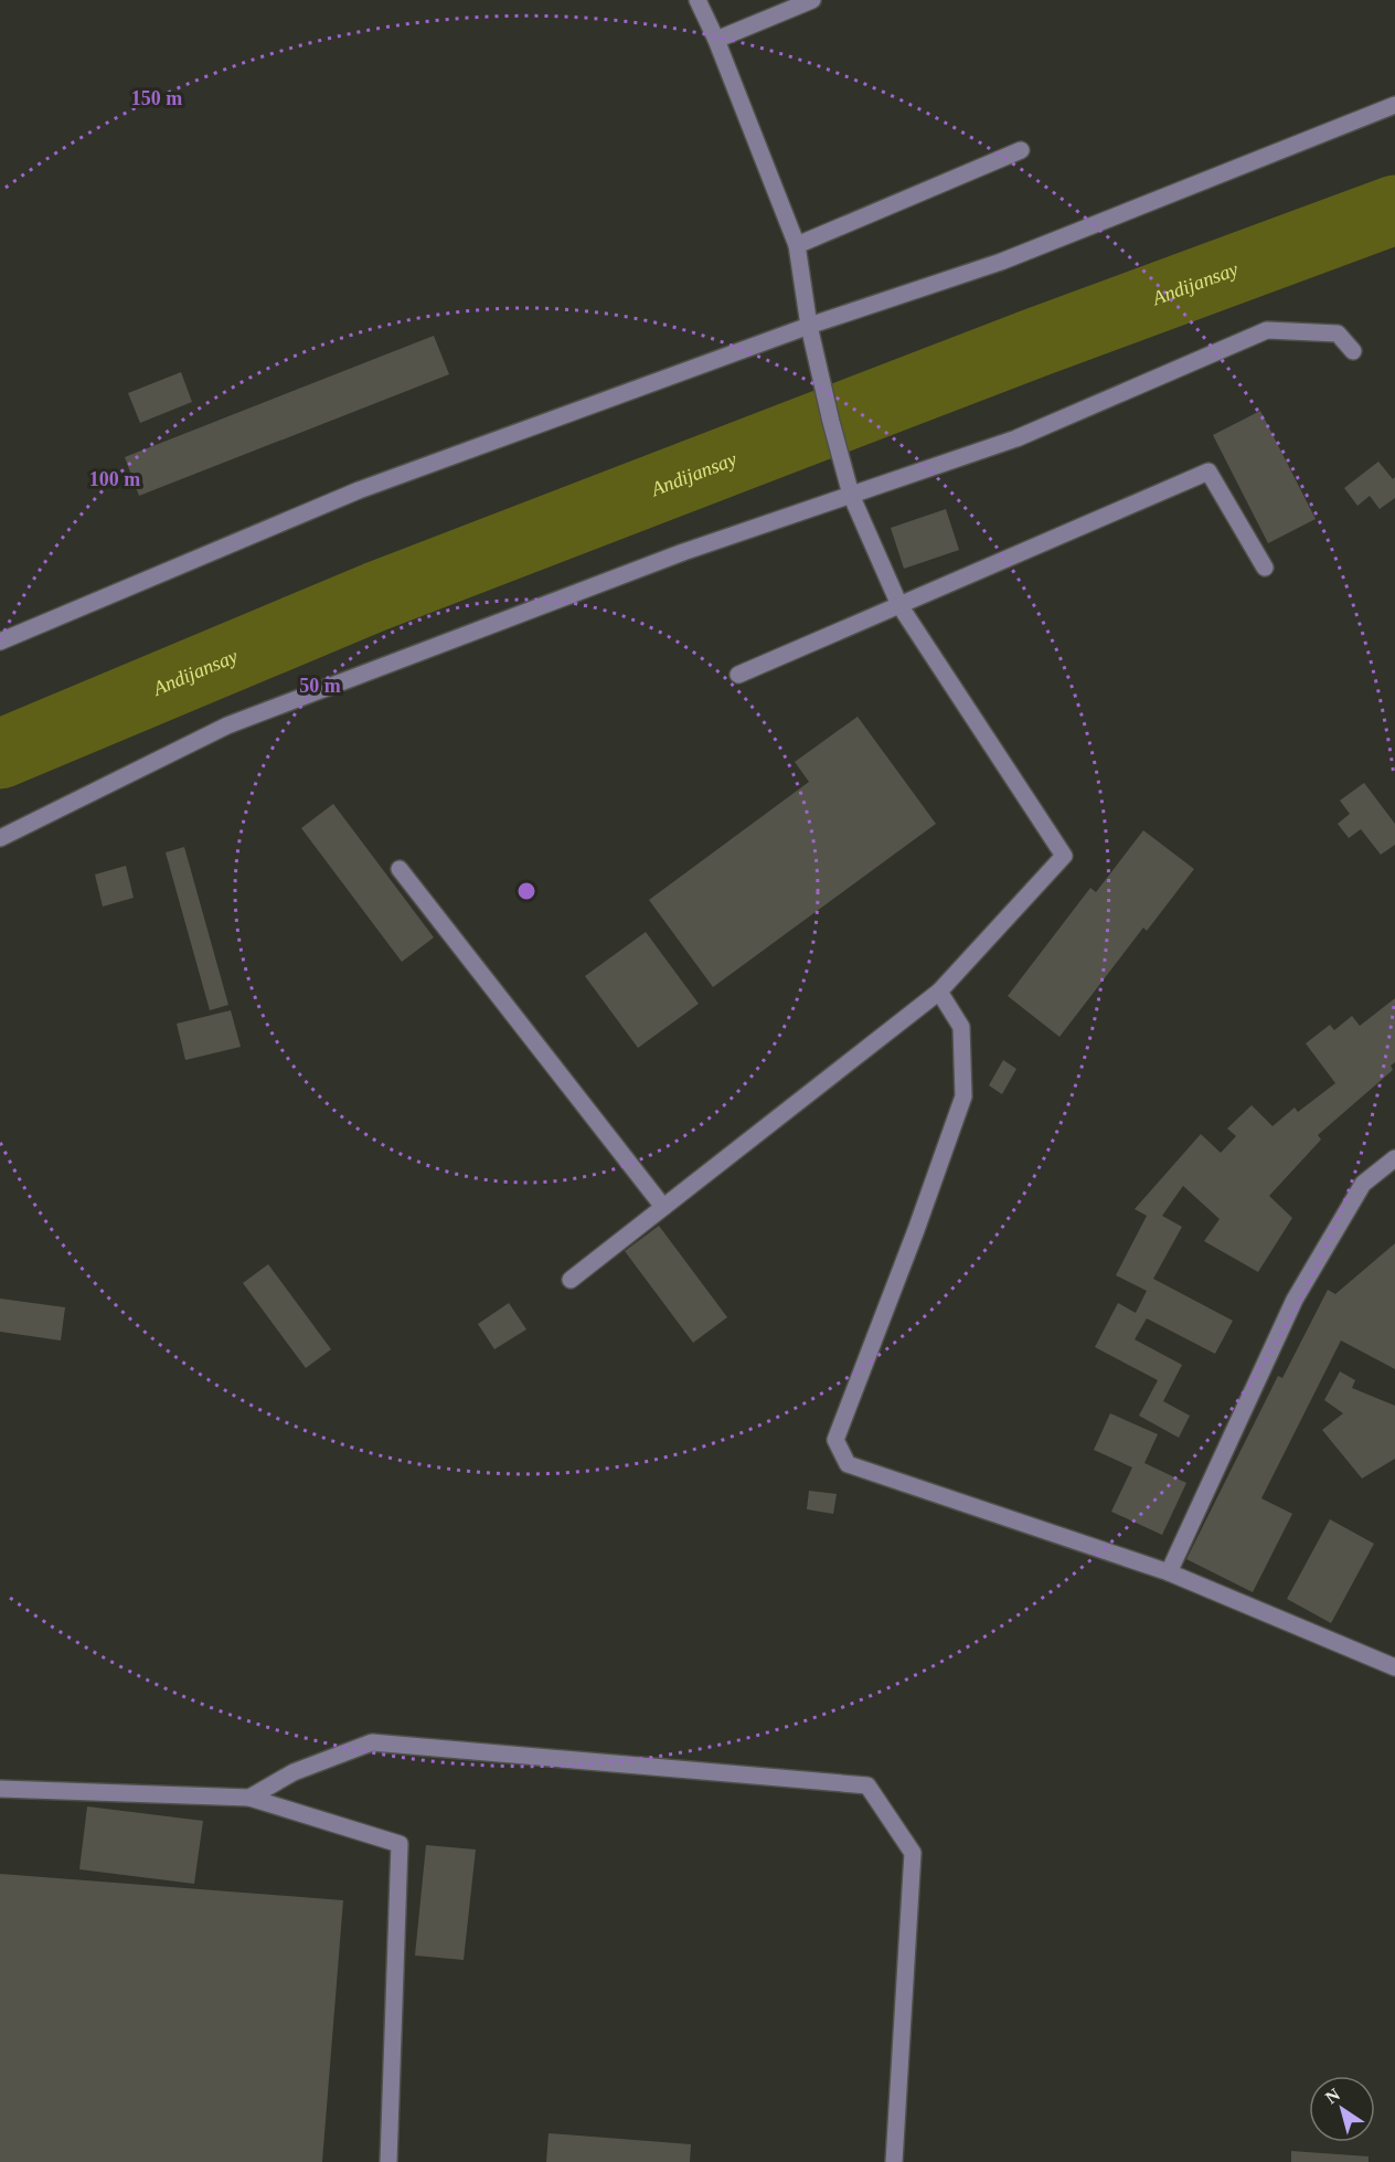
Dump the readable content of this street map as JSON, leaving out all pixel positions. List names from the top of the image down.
{
  "water": ["Andijansay"],
  "north": "top left",
  "rings": ["150 m", "100 m", "50 m"]
}
